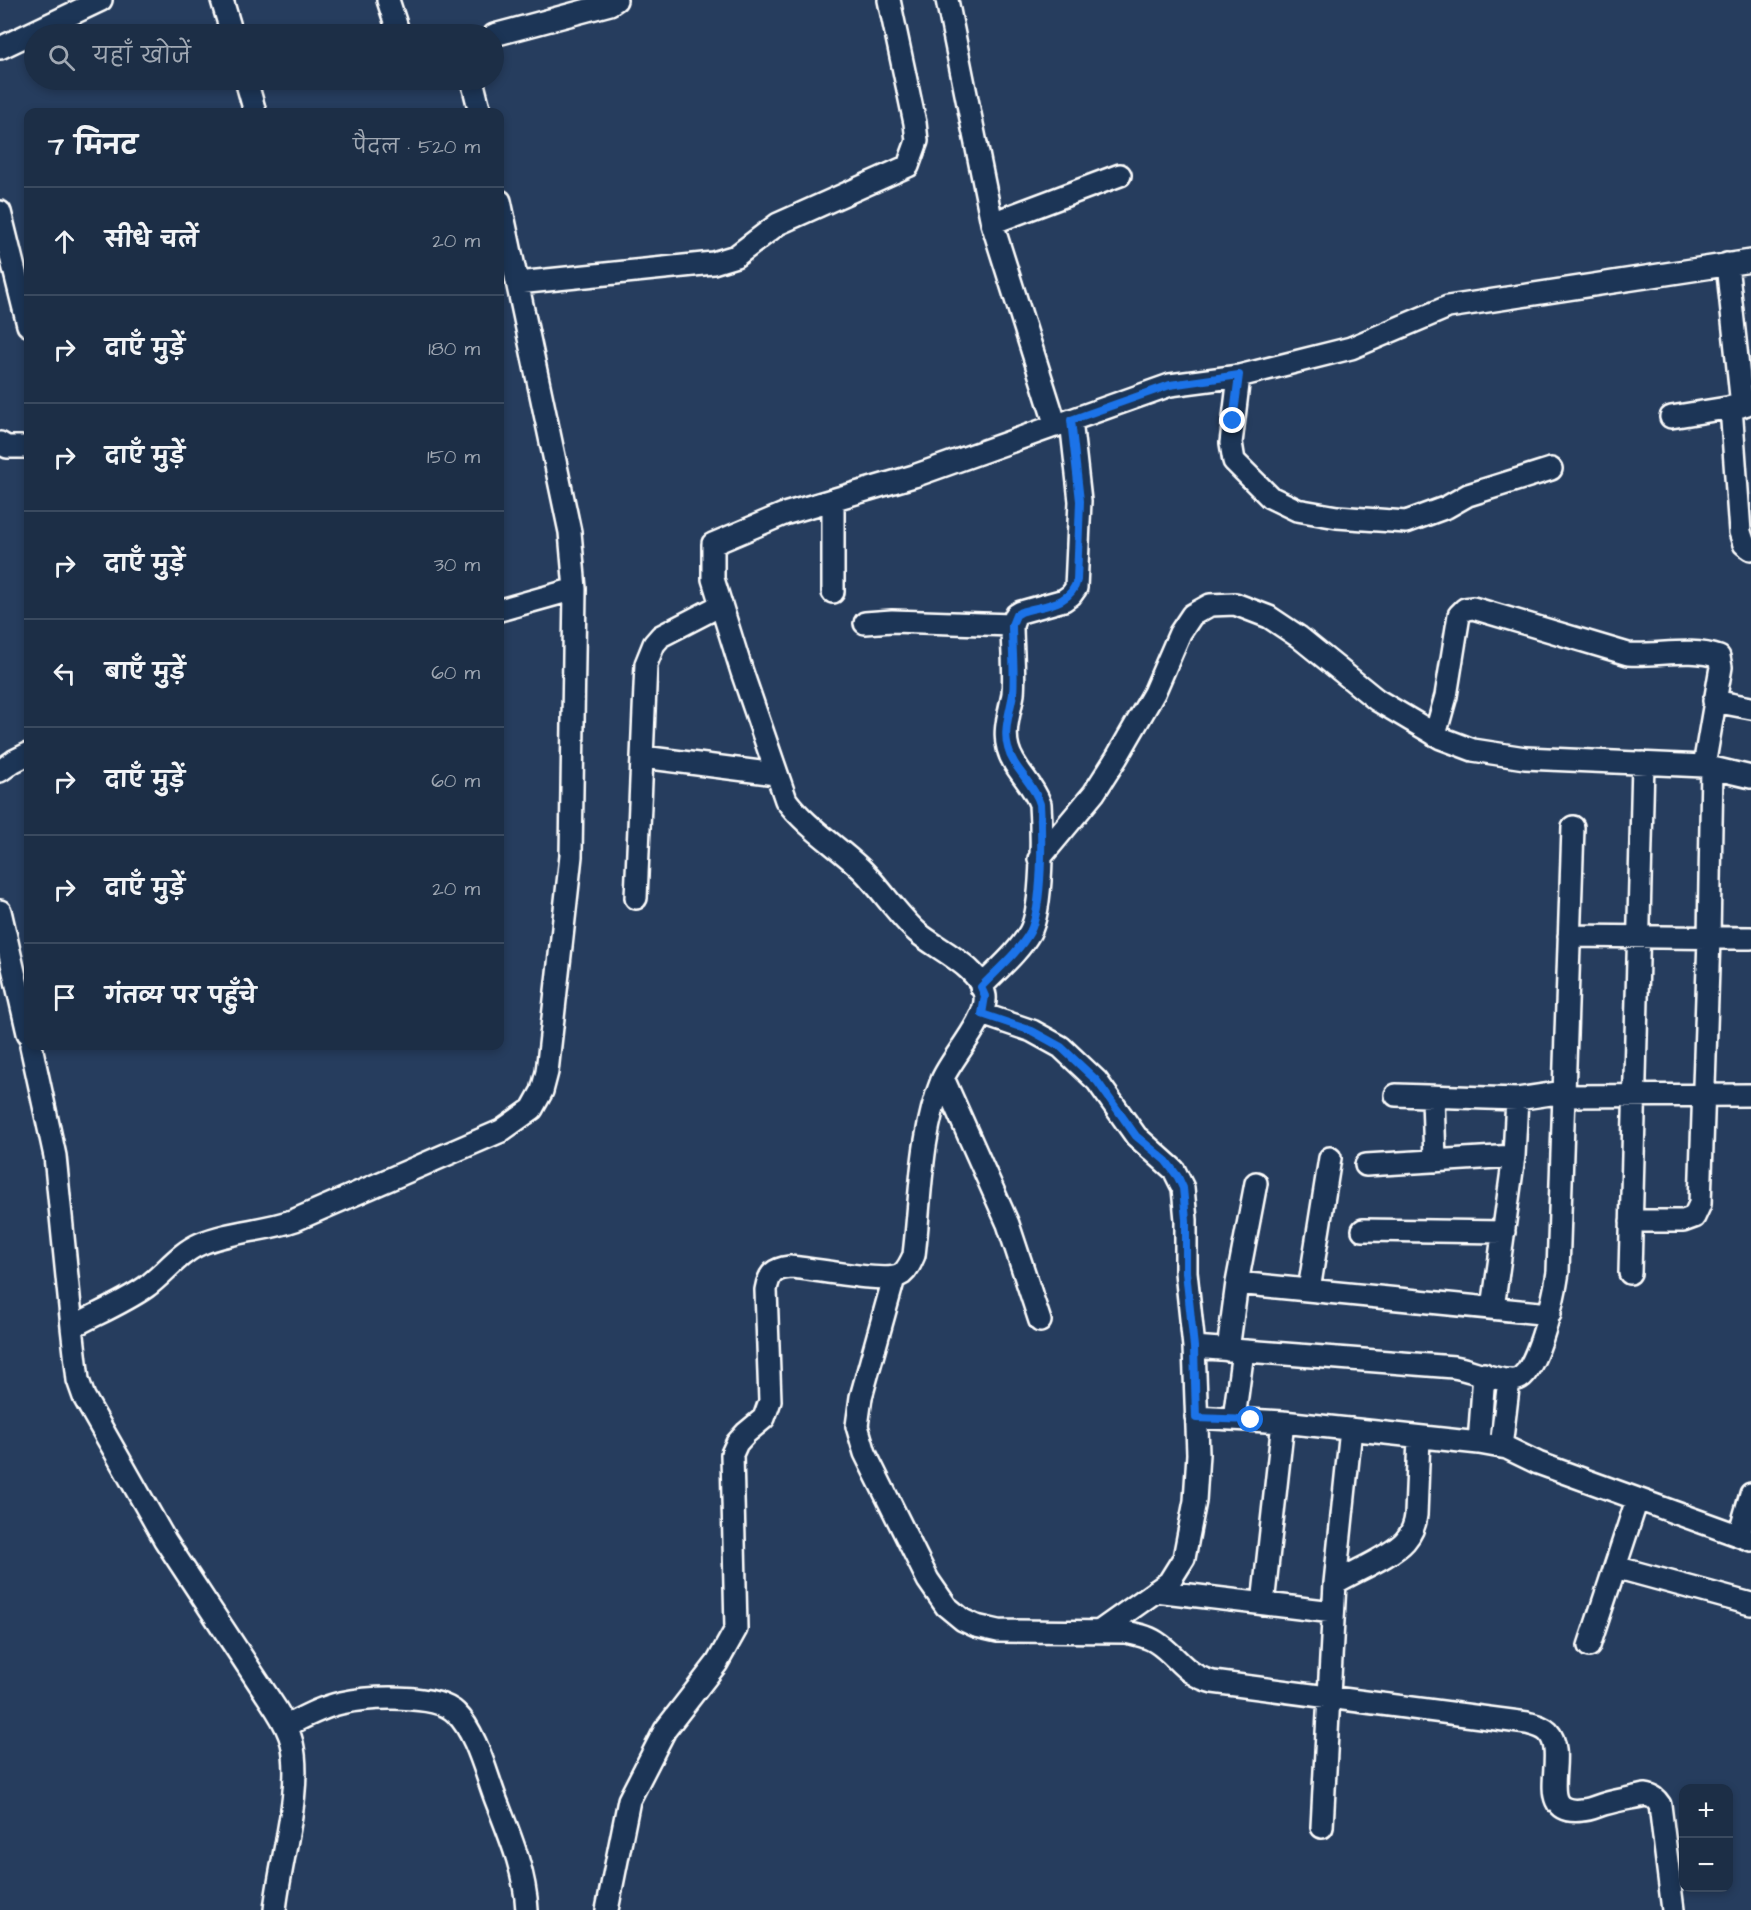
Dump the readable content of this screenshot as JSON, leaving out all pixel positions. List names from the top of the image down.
{
  "page": {
    "search": "यहाँ खोजें",
    "heading": ["7 मिनट", "पैदल · 520 m"],
    "list": [
      ["सीधे चलें", "20 m"],
      ["दाएँ मुड़ें", "180 m"],
      ["दाएँ मुड़ें", "150 m"],
      ["दाएँ मुड़ें", "30 m"],
      ["बाएँ मुड़ें", "60 m"],
      ["दाएँ मुड़ें", "60 m"],
      ["दाएँ मुड़ें", "20 m"],
      "गंतव्य पर पहुँचे"
    ],
    "map_buttons": ["+", "−"]
  }
}
